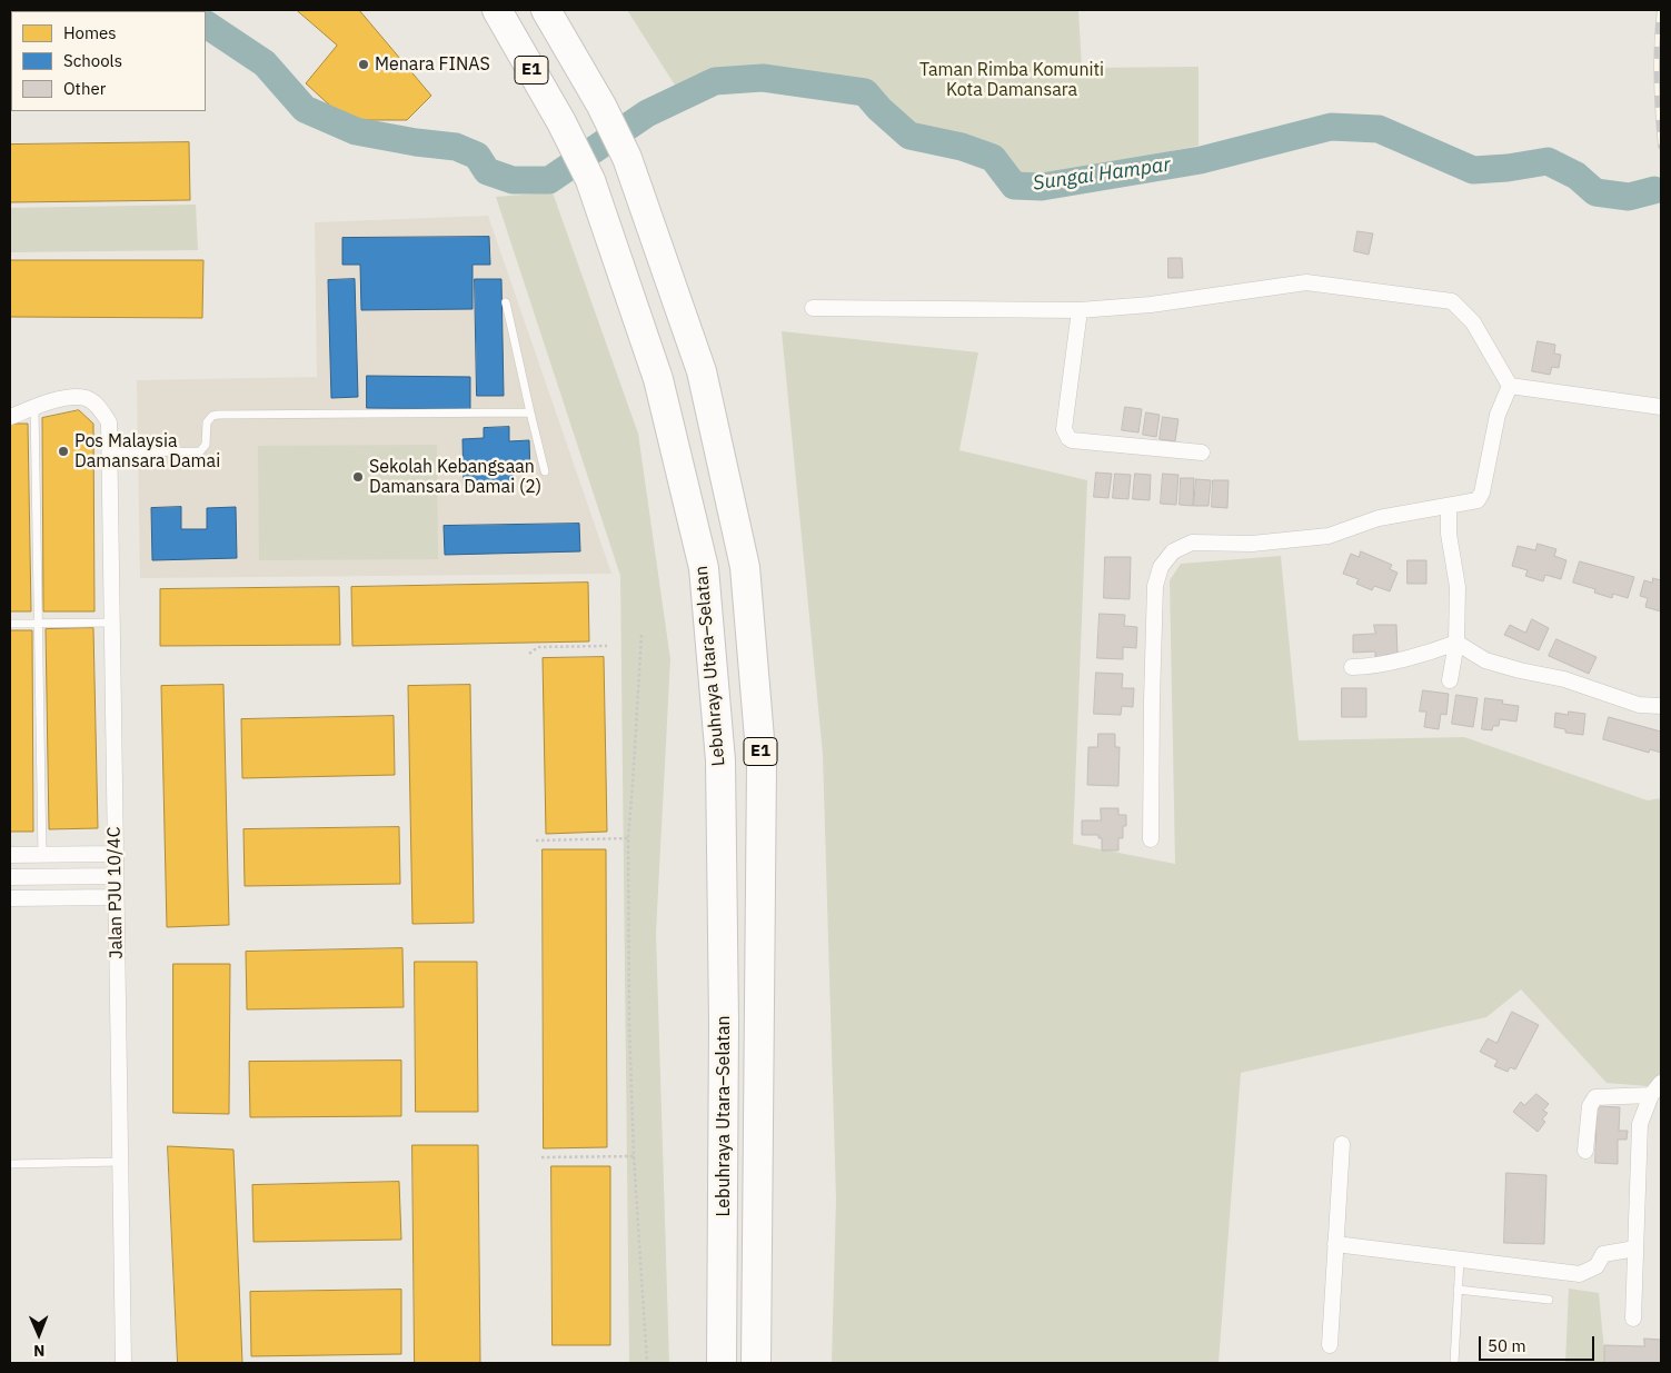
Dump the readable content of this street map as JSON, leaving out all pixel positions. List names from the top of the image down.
{
  "streets": {
    "highway": ["E1", "Lebuhraya Utara–Selatan"],
    "street": ["Jalan PJU 10/4C"]
  },
  "water": ["Sungai Hampar"],
  "parks": ["Taman Rimba Komuniti Kota Damansara"],
  "places": ["Menara FINAS", "Pos Malaysia Damansara Damai", "Sekolah Kebangsaan Damansara Damai (2)"],
  "legend": ["Homes", "Schools", "Other"],
  "scale_bar": "50 m",
  "north": "bottom"
}
